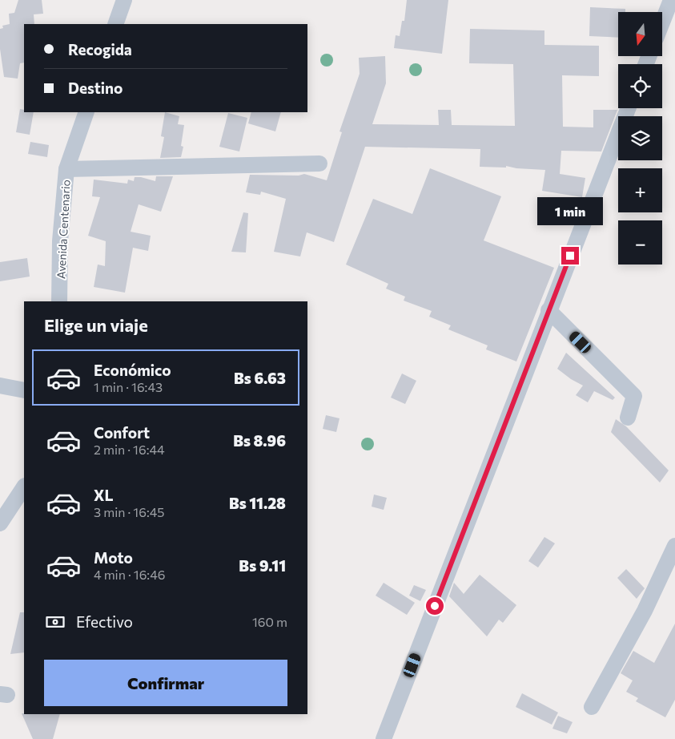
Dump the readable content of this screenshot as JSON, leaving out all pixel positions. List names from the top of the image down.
{
  "streets": {
    "street": ["Avenida Centenario"]
  },
  "north": "bottom",
  "page": {
    "map_buttons": ["+", "−"],
    "banner": ["Recogida", "Destino"],
    "bubble": "1 min",
    "heading": "Elige un viaje",
    "list": [
      {
        "name": "Económico",
        "note": "1 min · 16:43",
        "value": "Bs 6.63"
      },
      {
        "name": "Confort",
        "note": "2 min · 16:44",
        "value": "Bs 8.96"
      },
      {
        "name": "XL",
        "note": "3 min · 16:45",
        "value": "Bs 11.28"
      },
      {
        "name": "Moto",
        "note": "4 min · 16:46",
        "value": "Bs 9.11"
      }
    ],
    "pay": ["Efectivo", "160 m"],
    "buttons": "Confirmar"
  }
}
